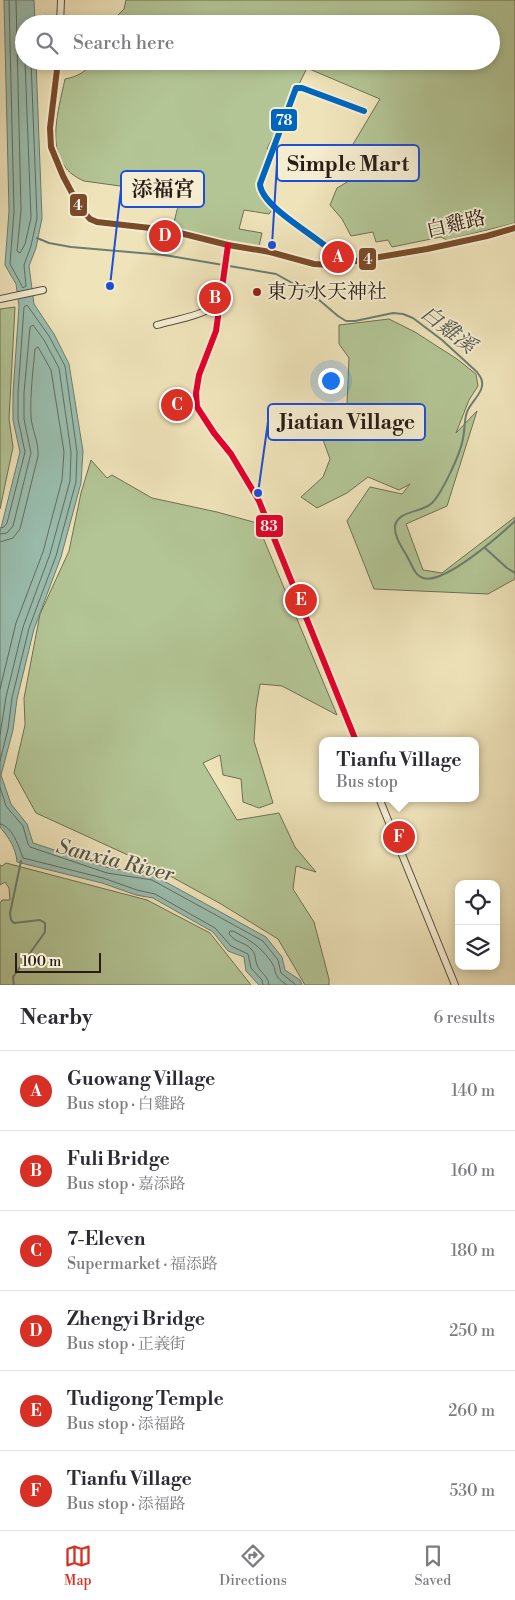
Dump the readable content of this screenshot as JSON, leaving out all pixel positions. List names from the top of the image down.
{
  "streets": {
    "street": ["白雞路"]
  },
  "water": ["白雞溪", "Sanxia River"],
  "places": [
    "Simple Mart",
    "添福宮",
    "東方水天神社",
    "Jiatian Village"
  ],
  "lines": ["transit line 4", "transit line 78", "transit line 83"],
  "scale_bar": "100 m",
  "page": {
    "search": "Search here",
    "pins": [
      "D",
      "A",
      "B",
      "C",
      "E",
      "F"
    ],
    "popup": ["Tianfu Village", "Bus stop"],
    "scale": "100 m",
    "heading": ["Nearby", "6 results"],
    "list": [
      {
        "mark": "A",
        "name": "Guowang Village",
        "note": "Bus stop · 白雞路",
        "value": "140 m"
      },
      {
        "mark": "B",
        "name": "Fuli Bridge",
        "note": "Bus stop · 嘉添路",
        "value": "160 m"
      },
      {
        "mark": "C",
        "name": "7-Eleven",
        "note": "Supermarket · 福添路",
        "value": "180 m"
      },
      {
        "mark": "D",
        "name": "Zhengyi Bridge",
        "note": "Bus stop · 正義街",
        "value": "250 m"
      },
      {
        "mark": "E",
        "name": "Tudigong Temple",
        "note": "Bus stop · 添福路",
        "value": "260 m"
      },
      {
        "mark": "F",
        "name": "Tianfu Village",
        "note": "Bus stop · 添福路",
        "value": "530 m"
      }
    ],
    "nav": ["Map", "Directions", "Saved"]
  }
}
